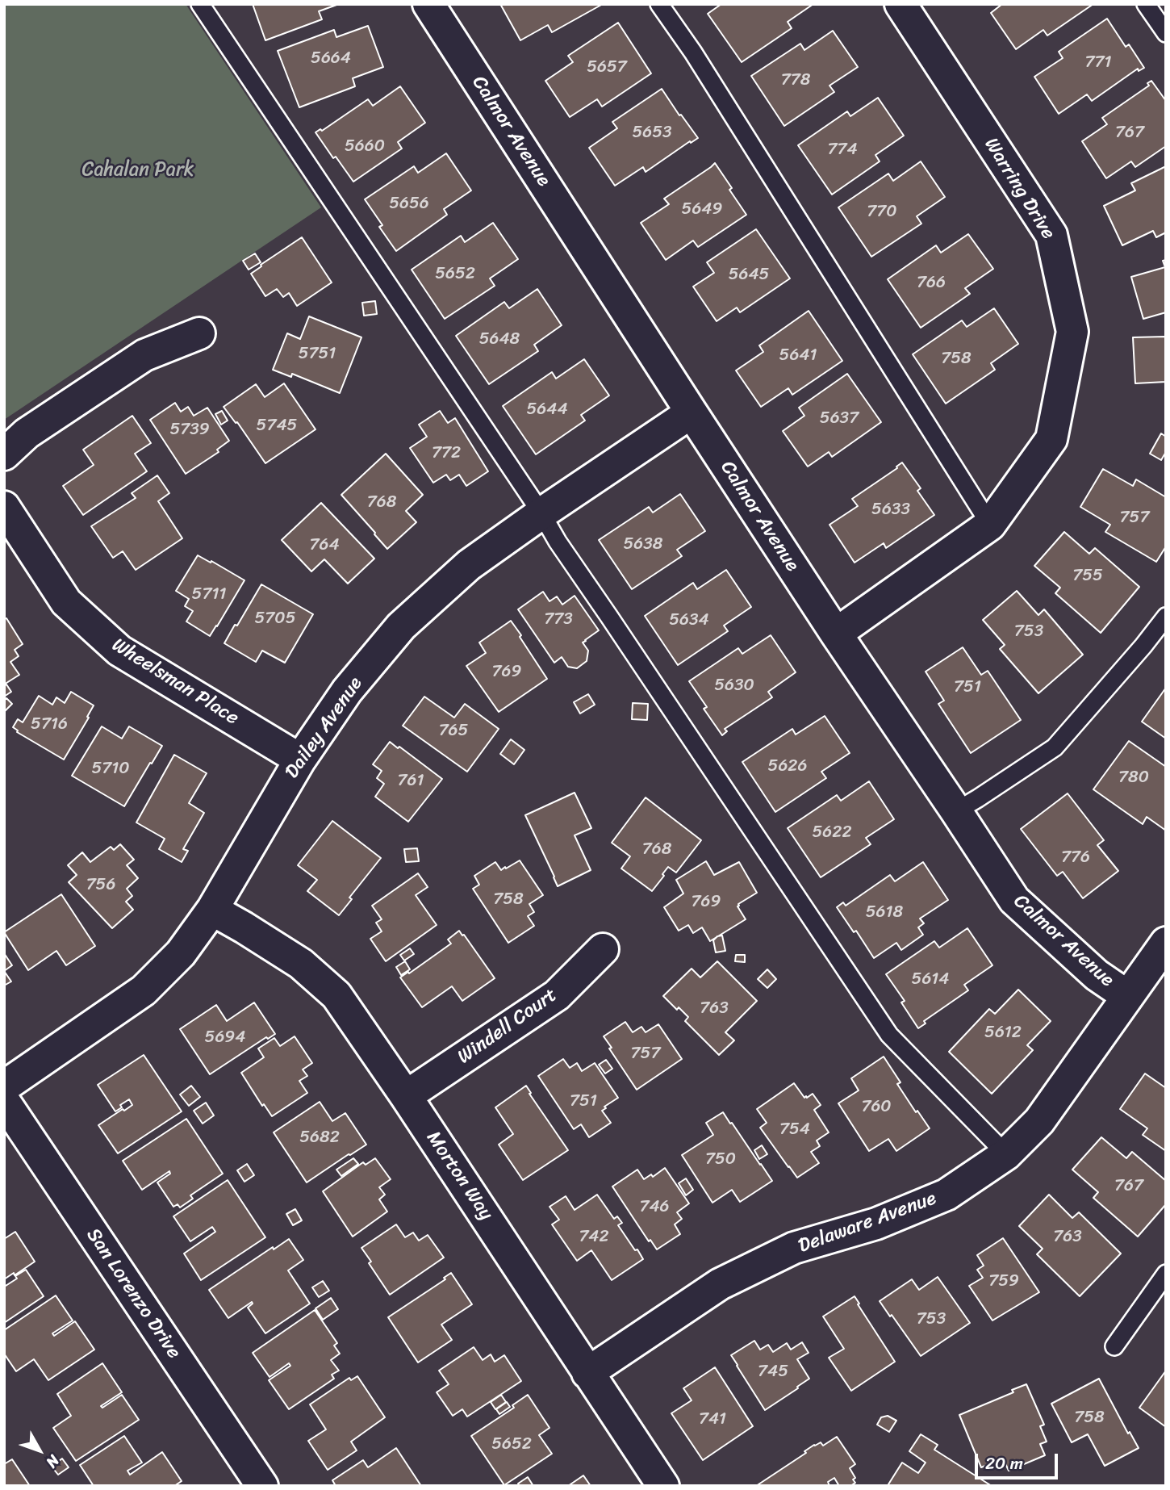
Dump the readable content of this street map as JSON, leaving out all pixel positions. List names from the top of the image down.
{
  "streets": {
    "street": [
      "Calmor Avenue",
      "Warring Drive",
      "Wheelsman Place",
      "Dailey Avenue",
      "Windell Court",
      "Morton Way",
      "Delaware Avenue",
      "San Lorenzo Drive"
    ]
  },
  "crossings": [
    ["Calmor Avenue", "Warring Drive"],
    ["Calmor Avenue", "Dailey Avenue"],
    ["Calmor Avenue", "Delaware Avenue"],
    ["Wheelsman Place", "Dailey Avenue"],
    ["Dailey Avenue", "Morton Way"],
    ["Windell Court", "Morton Way"],
    ["Morton Way", "Delaware Avenue"]
  ],
  "parks": ["Cahalan Park"],
  "house_numbers": [
    "5664",
    "771",
    "5657",
    "778",
    "5653",
    "767",
    "5660",
    "774",
    "5656",
    "5649",
    "770",
    "5652",
    "5645",
    "766",
    "5648",
    "5751",
    "5641",
    "758",
    "5644",
    "5637",
    "5745",
    "5739",
    "772",
    "768",
    "5633",
    "757",
    "5638",
    "764",
    "755",
    "5711",
    "5705",
    "773",
    "5634",
    "753",
    "769",
    "5630",
    "751",
    "5716",
    "765",
    "5626",
    "5710",
    "780",
    "761",
    "5622",
    "768",
    "776",
    "756",
    "758",
    "769",
    "5618",
    "5614",
    "763",
    "5612",
    "5694",
    "757",
    "751",
    "760",
    "754",
    "5682",
    "750",
    "767",
    "746",
    "742",
    "763",
    "759",
    "753",
    "745",
    "758",
    "741",
    "5652"
  ],
  "scale_bar": "20 m",
  "north": "bottom right"
}
